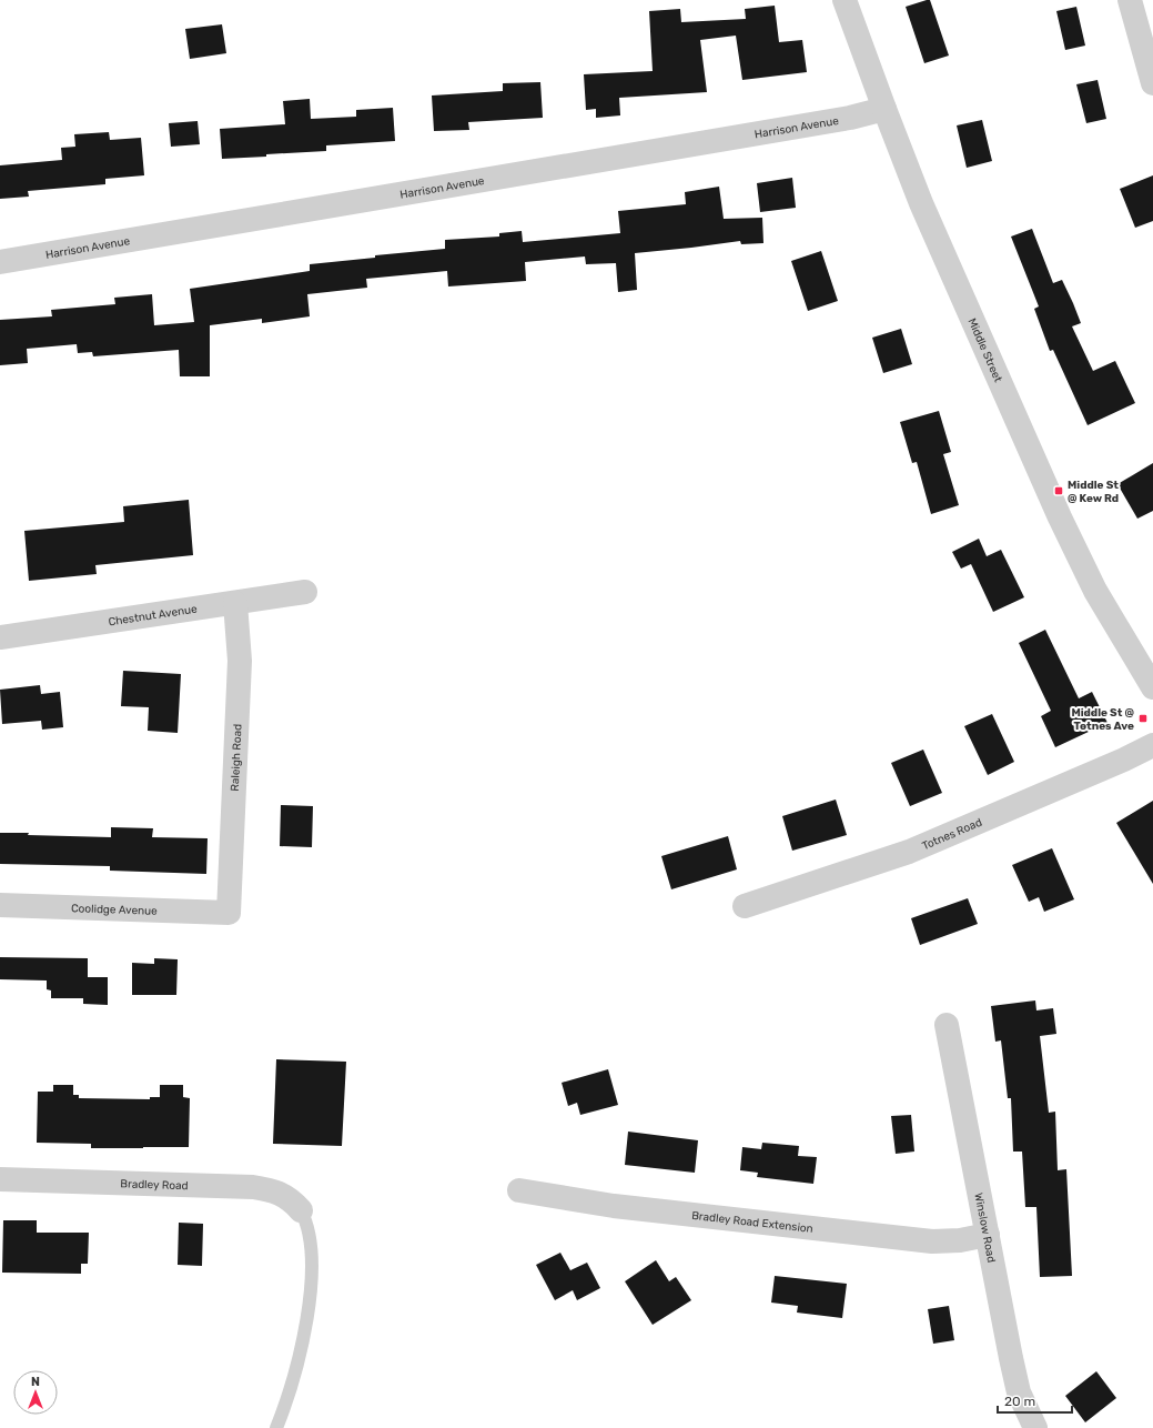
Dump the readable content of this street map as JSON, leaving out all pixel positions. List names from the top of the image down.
{
  "streets": {
    "street": [
      "Harrison Avenue",
      "Middle Street",
      "Chestnut Avenue",
      "Raleigh Road",
      "Totnes Road",
      "Coolidge Avenue",
      "Bradley Road",
      "Bradley Road Extension",
      "Winslow Road"
    ]
  },
  "crossings": [
    ["Harrison Avenue", "Middle Street"],
    ["Chestnut Avenue", "Raleigh Road"],
    ["Raleigh Road", "Coolidge Avenue"],
    ["Bradley Road Extension", "Winslow Road"]
  ],
  "places": {
    "transit": ["Middle St @ Kew Rd", "Middle St @ Totnes Ave"]
  },
  "scale_bar": "20 m",
  "north": "top"
}
